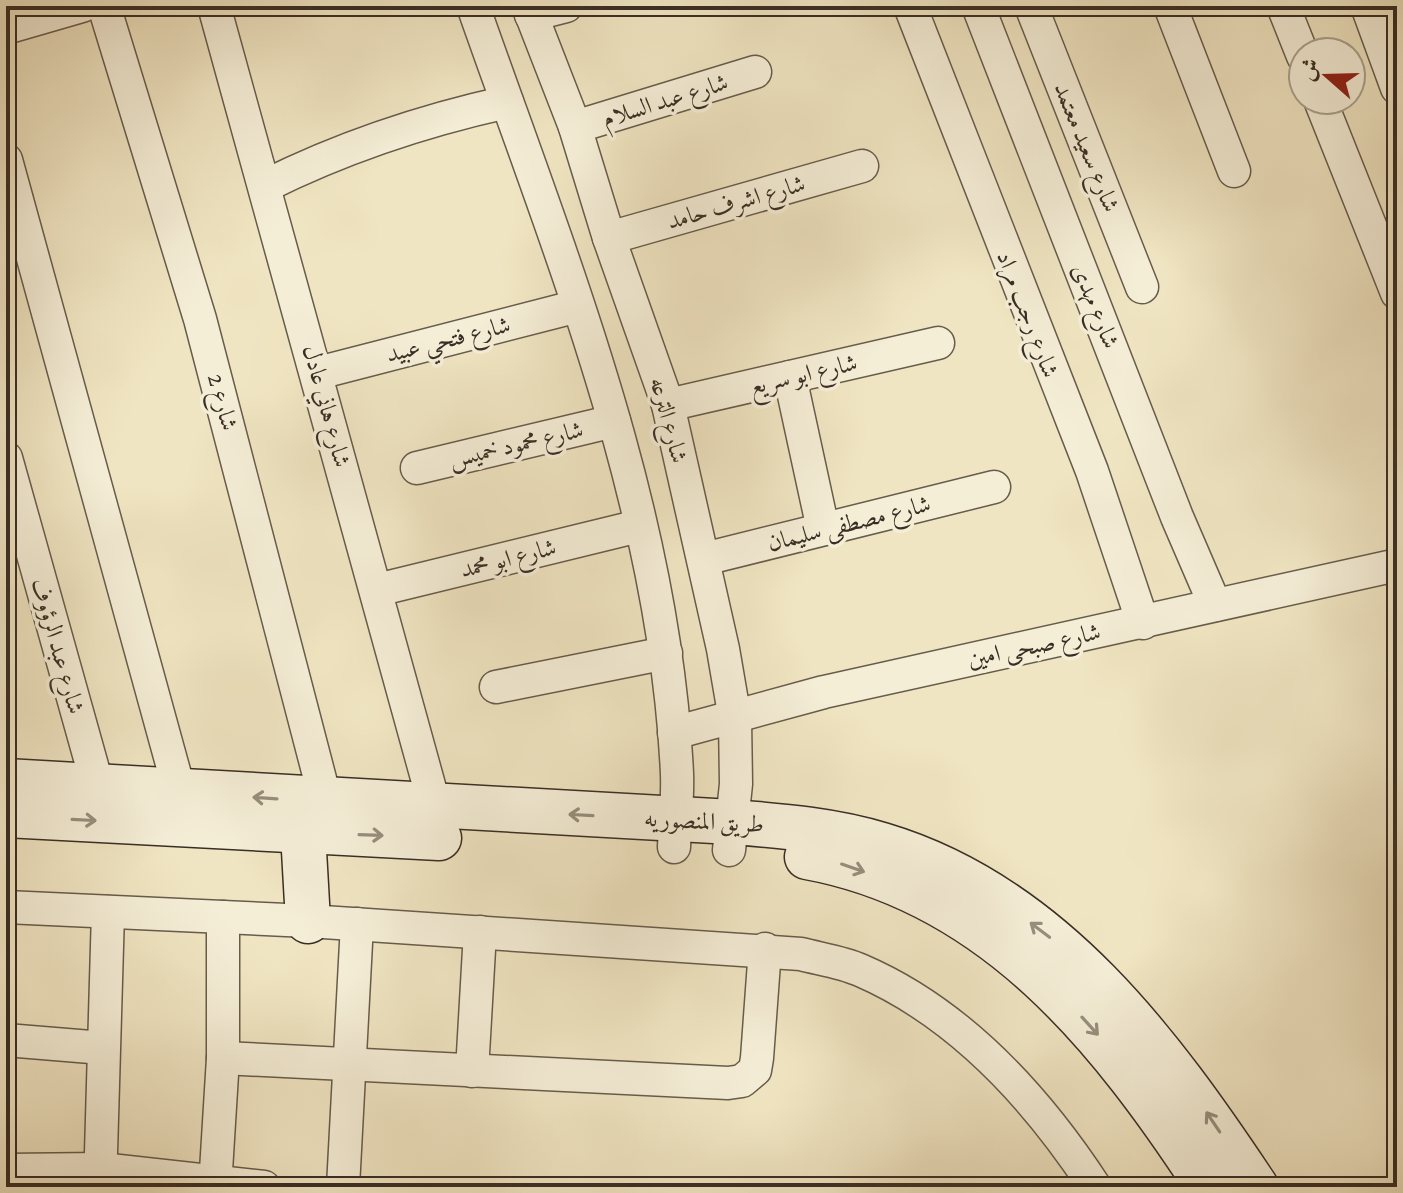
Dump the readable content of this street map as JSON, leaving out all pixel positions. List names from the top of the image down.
{
  "streets": {
    "main road": ["طريق المنصوريه"],
    "street": [
      "شارع عبد السلام",
      "شارع سعيد معتمد",
      "شارع اشرف حامد",
      "شارع مهدى",
      "شارع رجب مراد",
      "شارع فتحي عبيد",
      "شارع ابو سريع",
      "شارع 2",
      "شارع هاني عادل",
      "شارع الترعه",
      "شارع محمود خميس",
      "شارع مصطفى سليمان",
      "شارع ابو محمد",
      "شارع صبحى امين",
      "شارع عبد الرؤوف"
    ]
  },
  "crossings": [
    ["شارع عبد السلام", "شارع الترعه"],
    ["شارع اشرف حامد", "شارع الترعه"],
    ["شارع مهدى", "شارع صبحى امين"],
    ["شارع رجب مراد", "شارع صبحى امين"],
    ["شارع فتحي عبيد", "شارع هاني عادل"],
    ["شارع ابو سريع", "شارع الترعه"],
    ["شارع 2", "طريق المنصوريه"],
    ["شارع هاني عادل", "شارع ابو محمد"],
    ["شارع هاني عادل", "طريق المنصوريه"],
    ["شارع الترعه", "شارع مصطفى سليمان"],
    ["شارع الترعه", "شارع صبحى امين"],
    ["شارع الترعه", "طريق المنصوريه"],
    ["شارع عبد الرؤوف", "طريق المنصوريه"]
  ],
  "north": "left"
}
